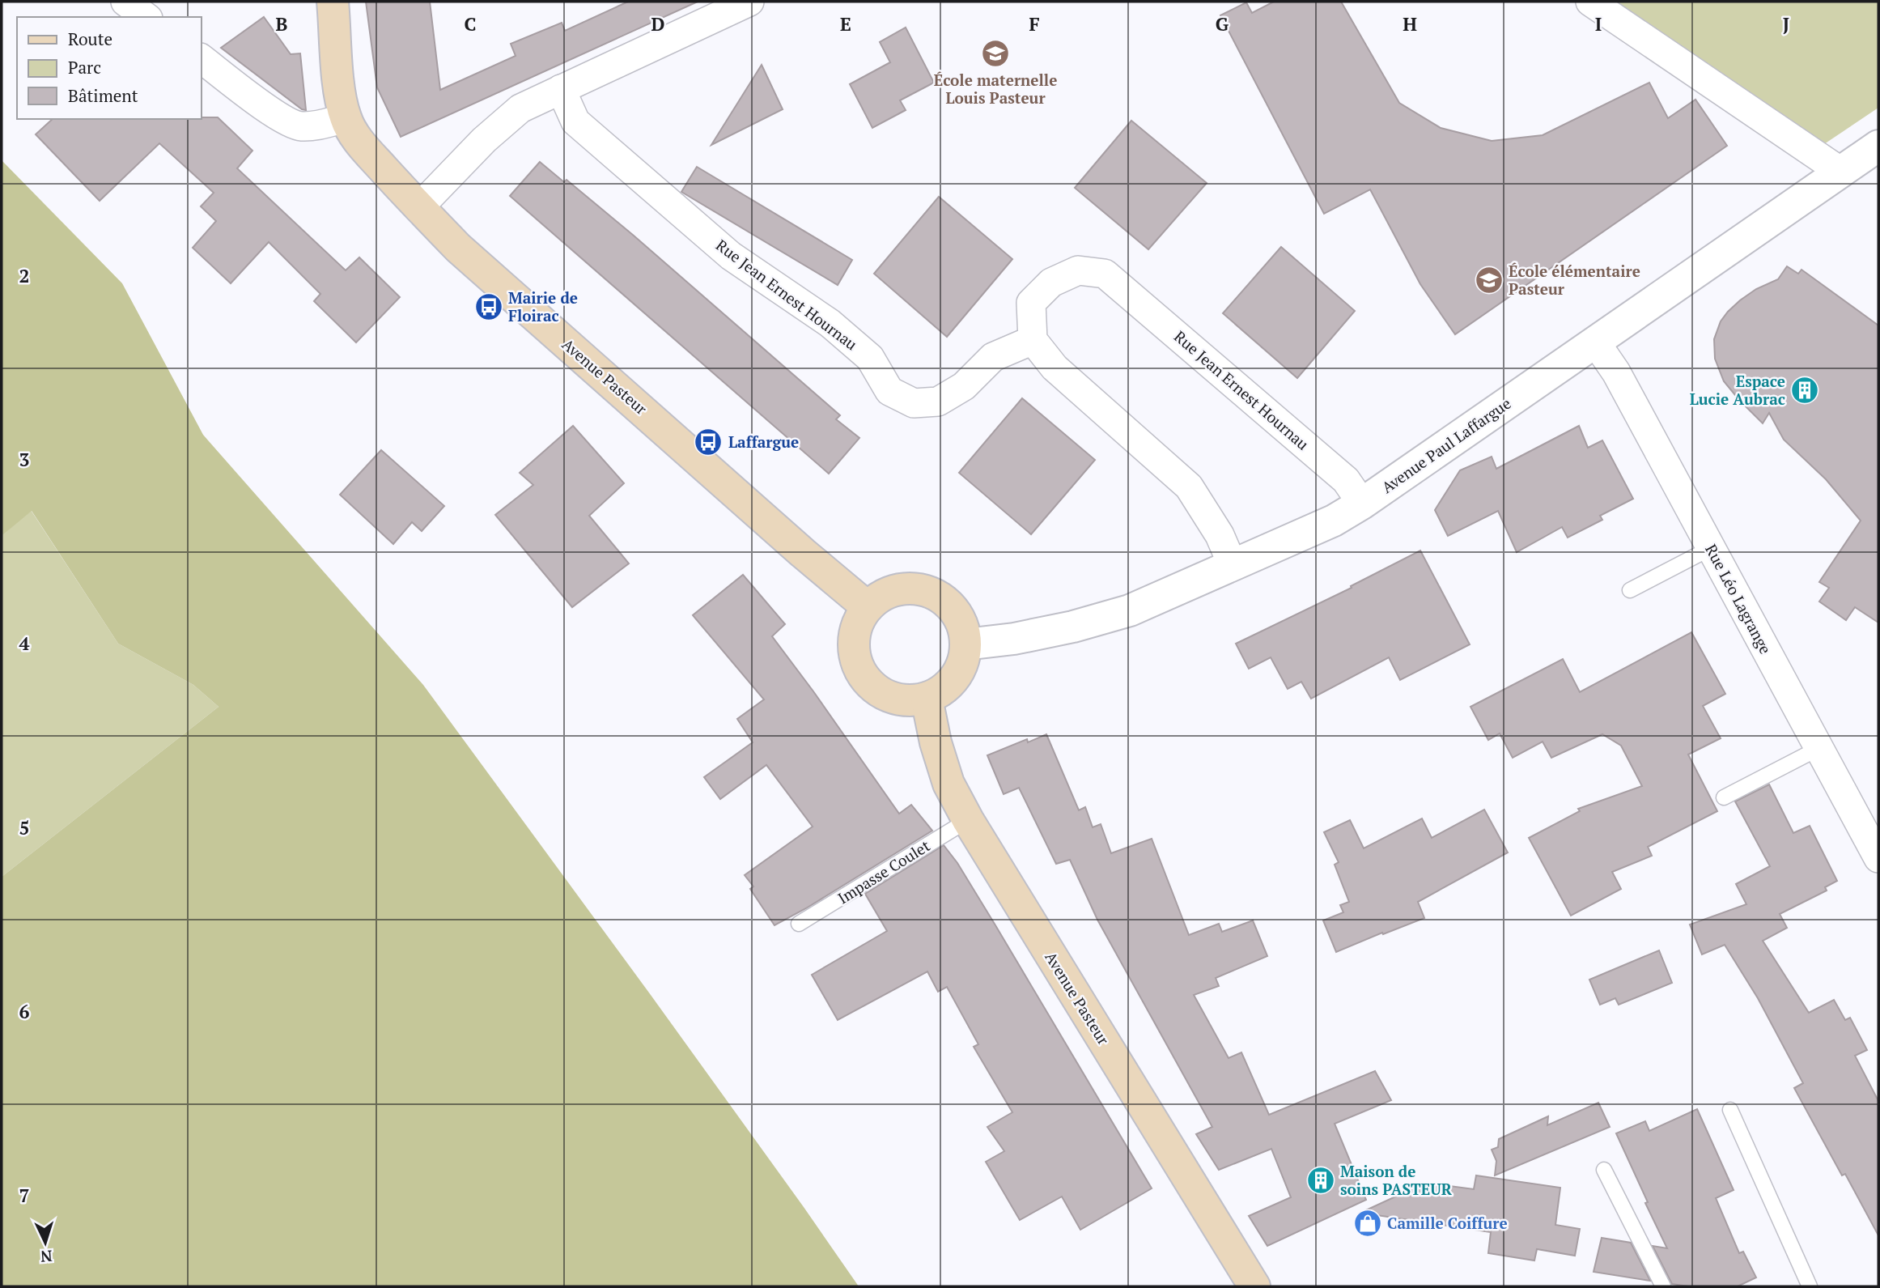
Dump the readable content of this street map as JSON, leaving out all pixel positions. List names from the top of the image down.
{
  "streets": {
    "main road": ["Avenue Pasteur"],
    "street": ["Rue Jean Ernest Hournau", "Avenue Paul Laffargue", "Rue Léo Lagrange"],
    "lane": ["Impasse Coulet"]
  },
  "crossings": [
    ["Rue Jean Ernest Hournau", "Avenue Paul Laffargue"],
    ["Avenue Pasteur", "Avenue Paul Laffargue"],
    ["Avenue Pasteur", "Impasse Coulet"],
    ["Avenue Paul Laffargue", "Rue Léo Lagrange"]
  ],
  "places": {
    "school or university": ["École maternelle Louis Pasteur", "École élémentaire Pasteur"],
    "bus stop": ["Mairie de Floirac", "Laffargue"],
    "building": ["Espace Lucie Aubrac", "Maison de soins PASTEUR"],
    "shop": ["Camille Coiffure"]
  },
  "legend": ["Route", "Parc", "Bâtiment"],
  "north": "bottom",
  "grid": {
    "columns": [
      "B",
      "C",
      "D",
      "E",
      "F",
      "G",
      "H",
      "I",
      "J"
    ],
    "rows": [
      "2",
      "3",
      "4",
      "5",
      "6",
      "7"
    ]
  }
}
